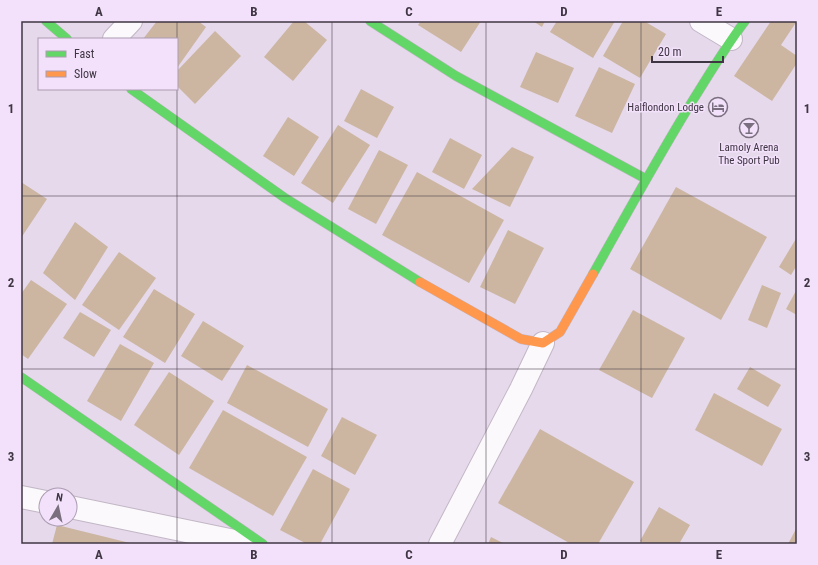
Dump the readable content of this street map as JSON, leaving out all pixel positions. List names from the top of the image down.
{
  "places": {
    "hotel": ["Halflondon Lodge"],
    "bar": ["Lamoly Arena The Sport Pub"]
  },
  "legend": ["Fast", "Slow"],
  "scale_bar": "20 m",
  "north": "top",
  "grid": {
    "columns": [
      "A",
      "B",
      "C",
      "D",
      "E"
    ],
    "rows": ["1", "2", "3"]
  }
}
